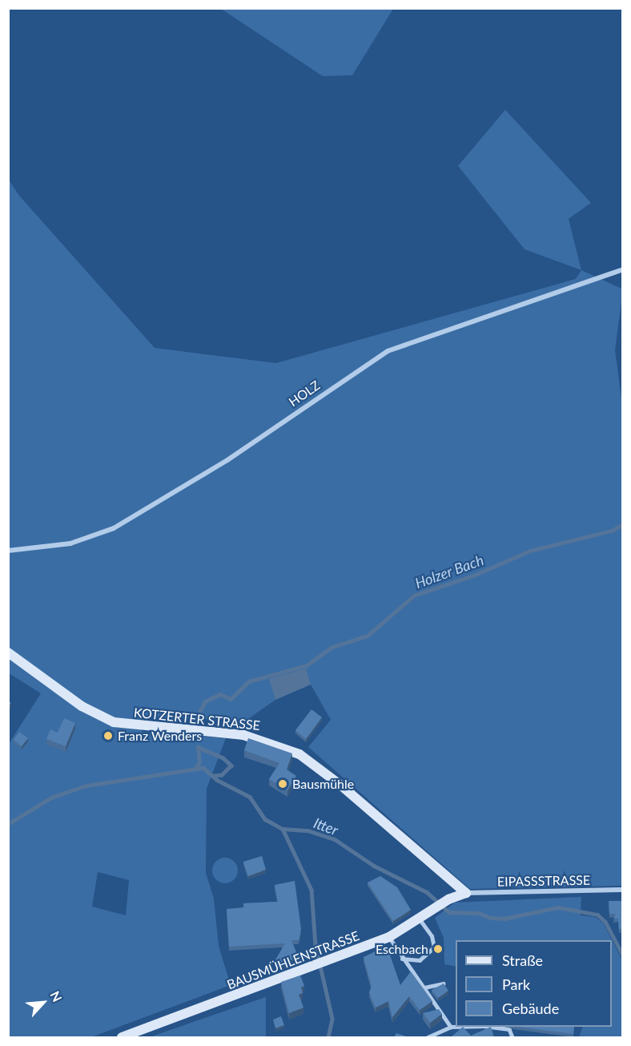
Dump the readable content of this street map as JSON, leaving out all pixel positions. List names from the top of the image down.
{
  "streets": {
    "street": [
      "HOLZ",
      "KOTZERTER STRASSE",
      "EIPASSSTRASSE",
      "BAUSMÜHLENSTRASSE"
    ]
  },
  "crossings": [
    ["KOTZERTER STRASSE", "EIPASSSTRASSE"],
    ["KOTZERTER STRASSE", "BAUSMÜHLENSTRASSE"],
    ["EIPASSSTRASSE", "BAUSMÜHLENSTRASSE"]
  ],
  "water": ["Holzer Bach", "Itter"],
  "places": ["Franz Wenders", "Bausmühle", "Eschbach"],
  "legend": ["Straße", "Park", "Gebäude"],
  "north": "top right"
}
